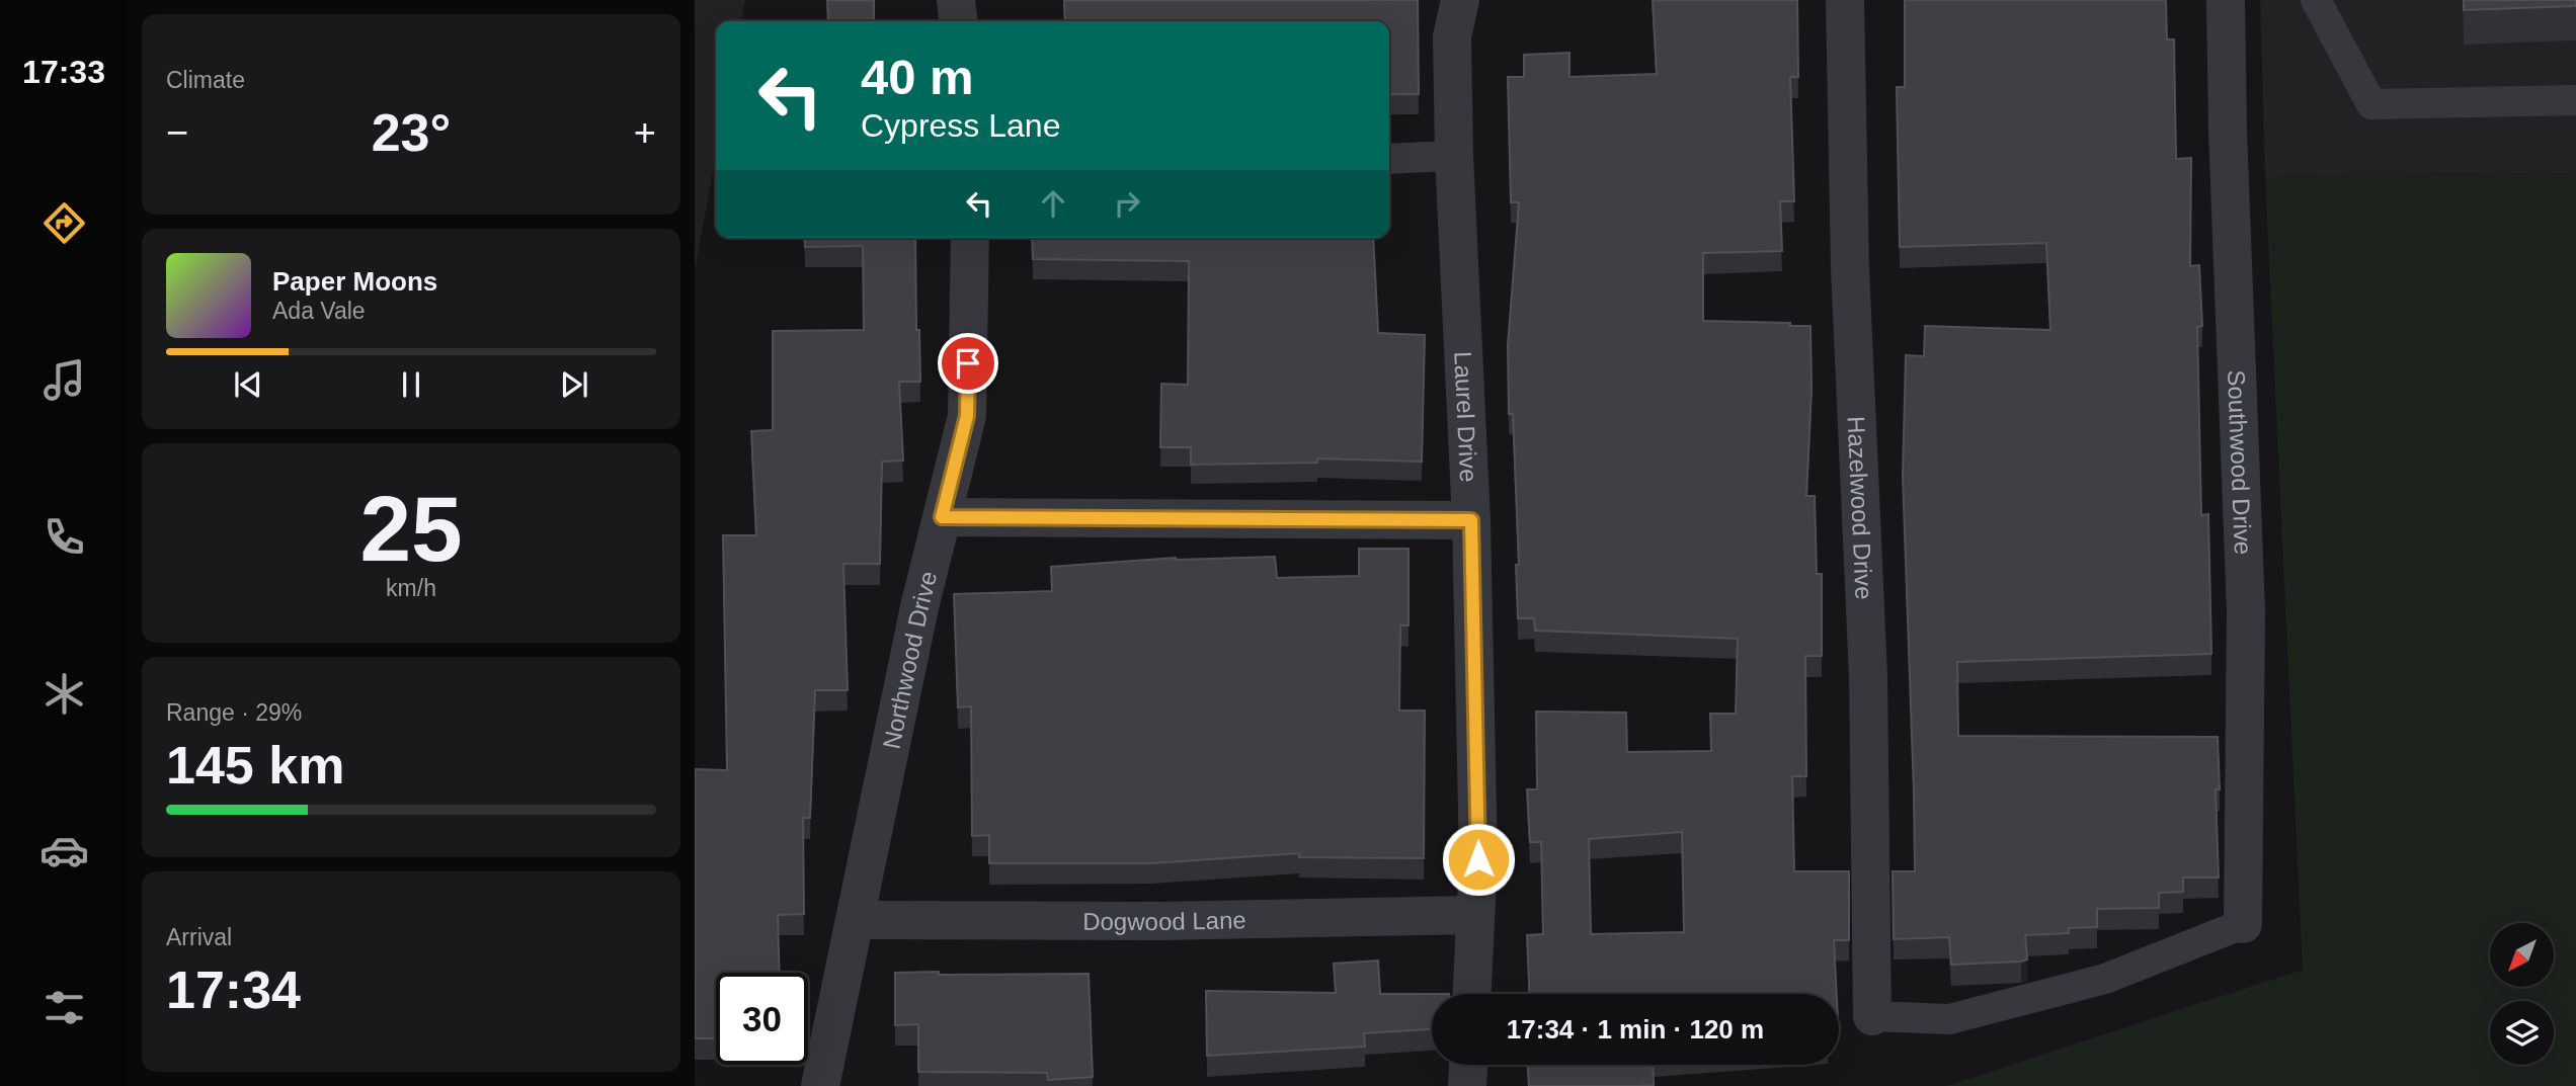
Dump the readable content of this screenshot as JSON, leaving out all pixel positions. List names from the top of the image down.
{
  "streets": {
    "street": [
      "Laurel Drive",
      "Southwood Drive",
      "Hazelwood Drive",
      "Northwood Drive",
      "Dogwood Lane"
    ]
  },
  "crossings": [
    ["Laurel Drive", "Dogwood Lane"],
    ["Northwood Drive", "Dogwood Lane"]
  ],
  "north": "bottom left",
  "page": {
    "tabs": "17:33",
    "tile": [
      "Climate",
      ["25", "km/h"],
      ["Range · 29%", "145 km"],
      ["Arrival", "17:34"]
    ],
    "turn": ["40 m", "Cypress Lane"],
    "heat": ["−", "23°", "+"],
    "song": ["Paper Moons", "Ada Vale"],
    "limit": "30",
    "trip": "17:34 · 1 min · 120 m"
  }
}
